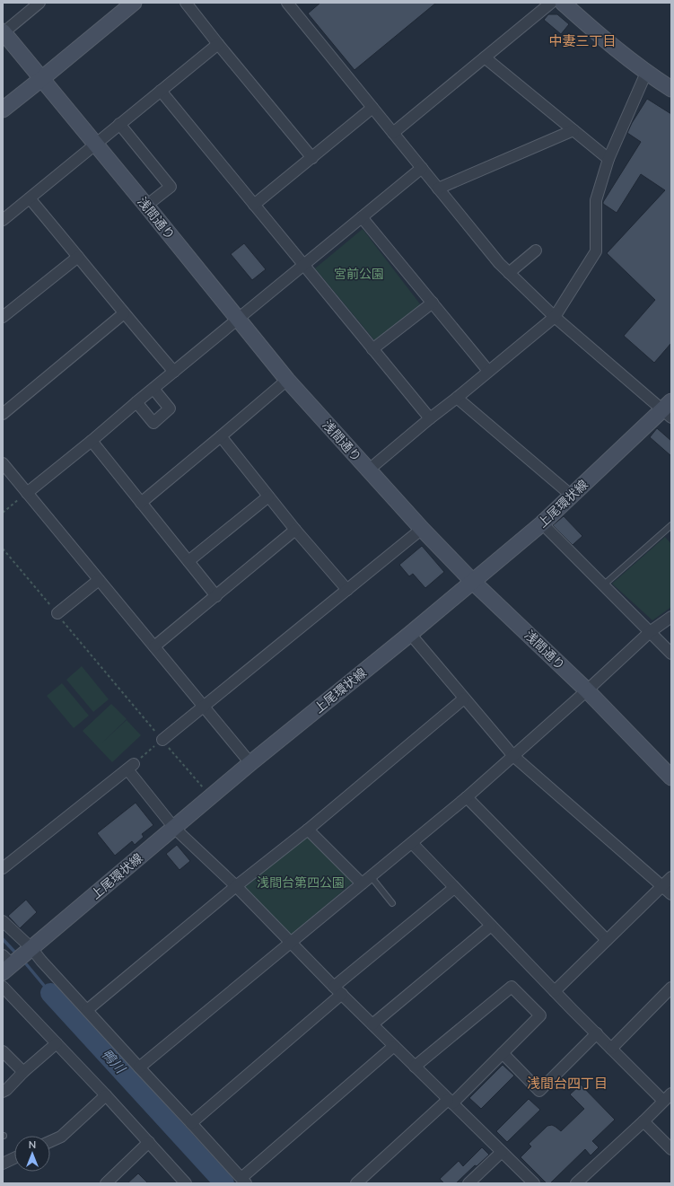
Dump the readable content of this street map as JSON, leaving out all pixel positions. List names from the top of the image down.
{
  "streets": {
    "street": ["浅間通り", "上尾環状線"]
  },
  "crossings": [
    ["浅間通り", "上尾環状線"]
  ],
  "districts": ["中妻三丁目", "浅間台四丁目"],
  "water": ["鴨川"],
  "parks": ["宮前公園", "浅間台第四公園"],
  "north": "top"
}
